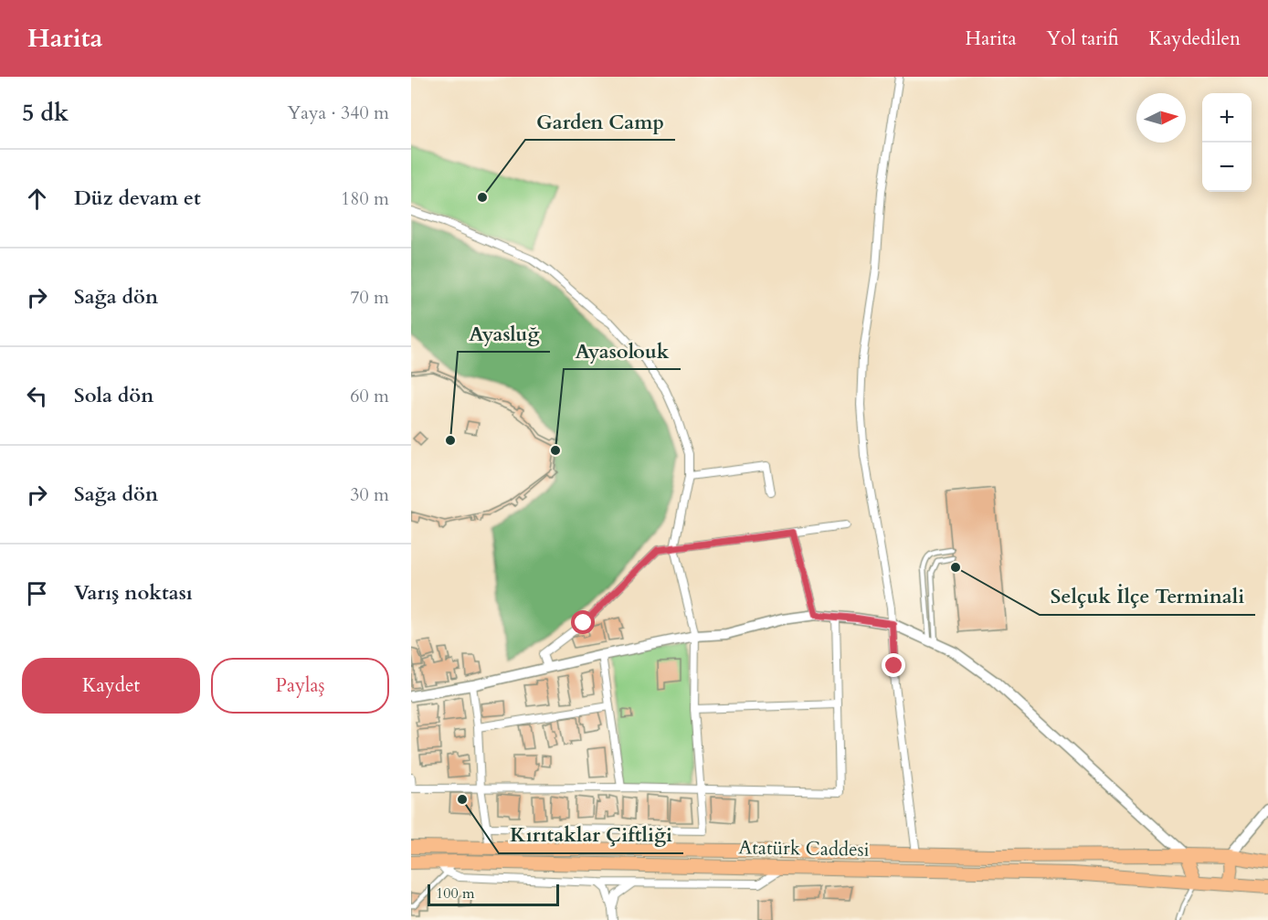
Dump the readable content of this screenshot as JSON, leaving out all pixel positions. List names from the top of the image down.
{
  "streets": {
    "highway": ["Atatürk Caddesi"]
  },
  "places": [
    "Garden Camp",
    "Ayasluğ",
    "Ayasolouk",
    "Selçuk İlçe Terminali",
    "Kırıtaklar Çiftliği"
  ],
  "scale_bar": "100 m",
  "north": "right",
  "page": {
    "header": "Harita",
    "nav": ["Harita", "Yol tarifi", "Kaydedilen"],
    "heading": ["5 dk", "Yaya · 340 m"],
    "map_buttons": ["+", "−"],
    "list": [
      ["Düz devam et", "180 m"],
      ["Sağa dön", "70 m"],
      ["Sola dön", "60 m"],
      ["Sağa dön", "30 m"],
      "Varış noktası"
    ],
    "buttons": ["Kaydet", "Paylaş"],
    "scale": "100 m"
  }
}
